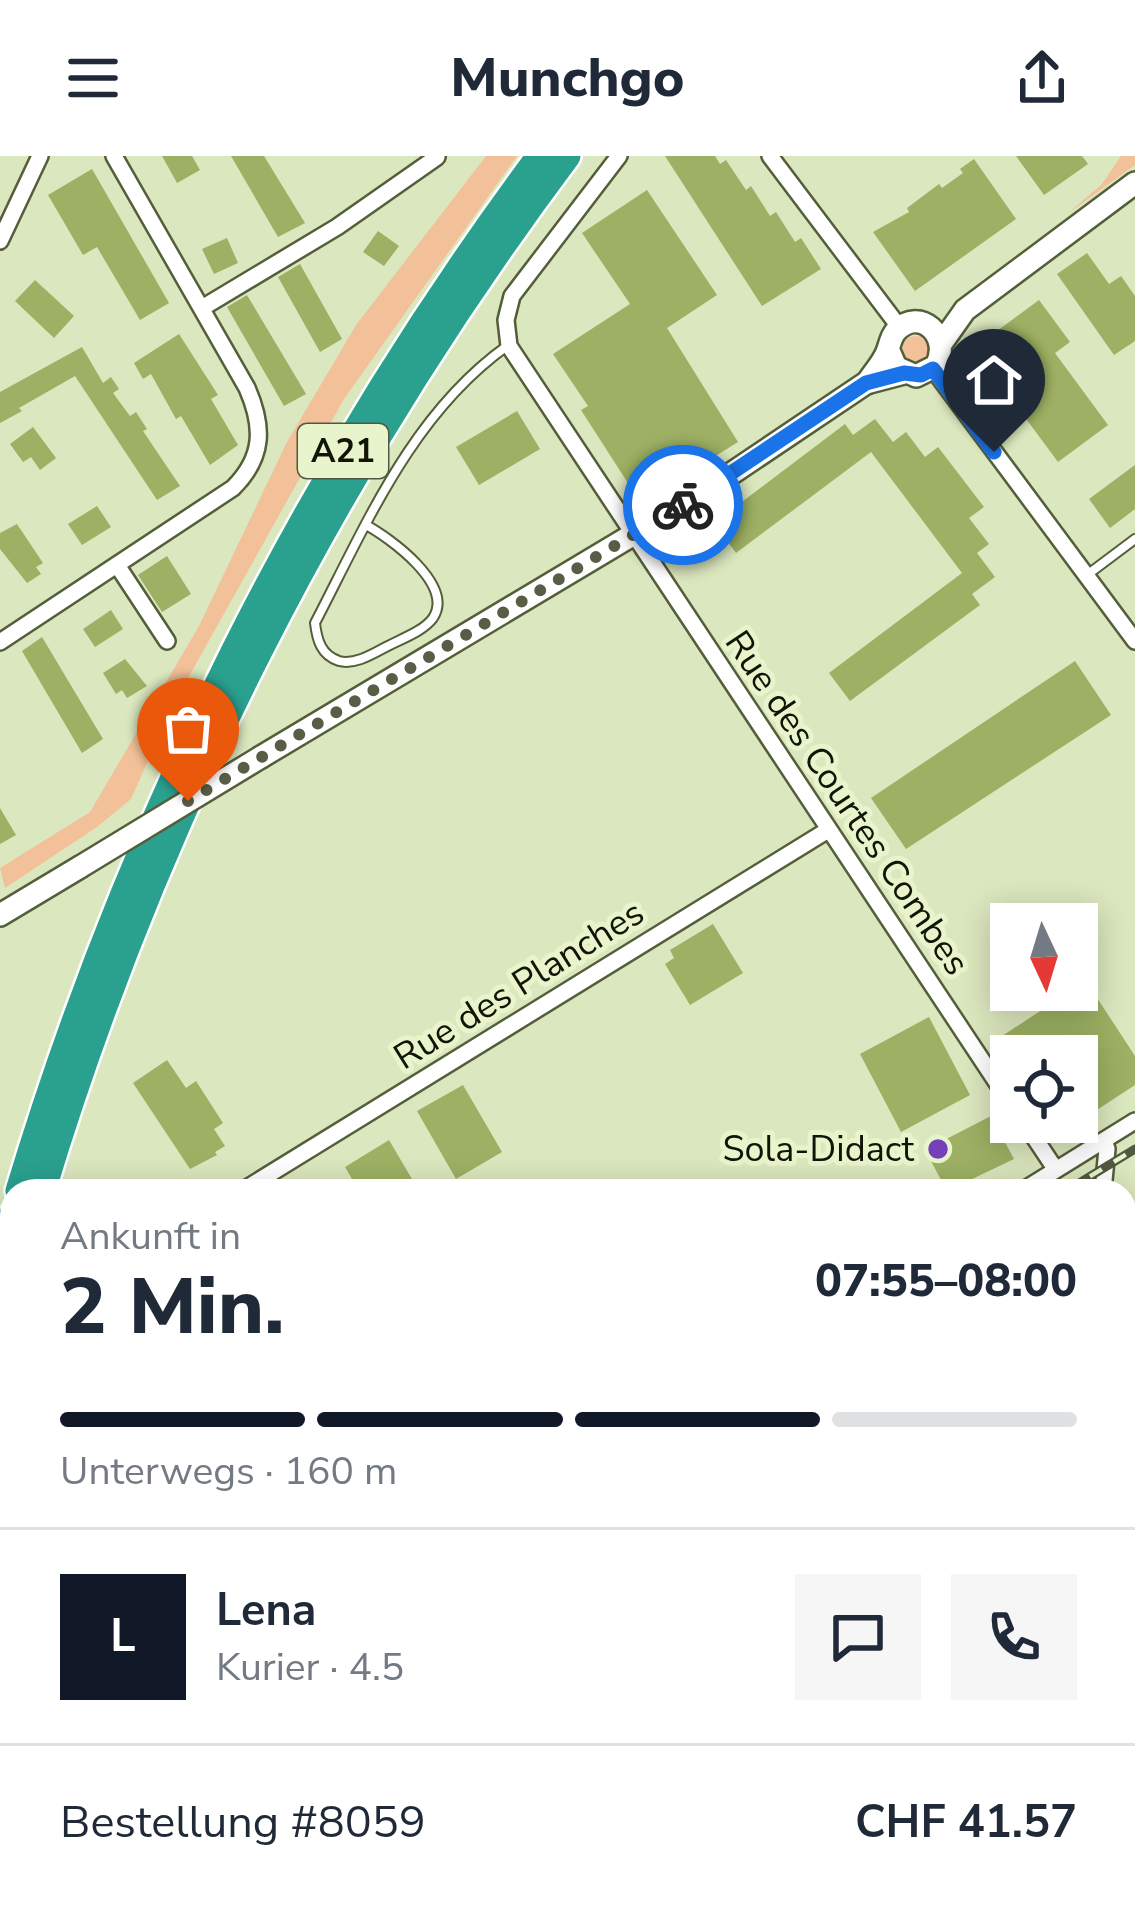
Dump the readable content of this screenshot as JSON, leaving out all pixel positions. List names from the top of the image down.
{
  "streets": {
    "highway": ["A21"],
    "street": ["Rue des Courtes Combes", "Rue des Planches"]
  },
  "crossings": [
    ["Rue des Courtes Combes", "Rue des Planches"]
  ],
  "places": ["Sola-Didact"],
  "north": "bottom",
  "page": {
    "header": "Munchgo",
    "heading": ["2 Min.", "Ankunft in", "07:55–08:00"],
    "panel": [
      "Lena",
      "Kurier · 4.5",
      "Bestellung #8059",
      "CHF 41.57"
    ],
    "bar": "Unterwegs · 160 m",
    "round": "L"
  }
}
